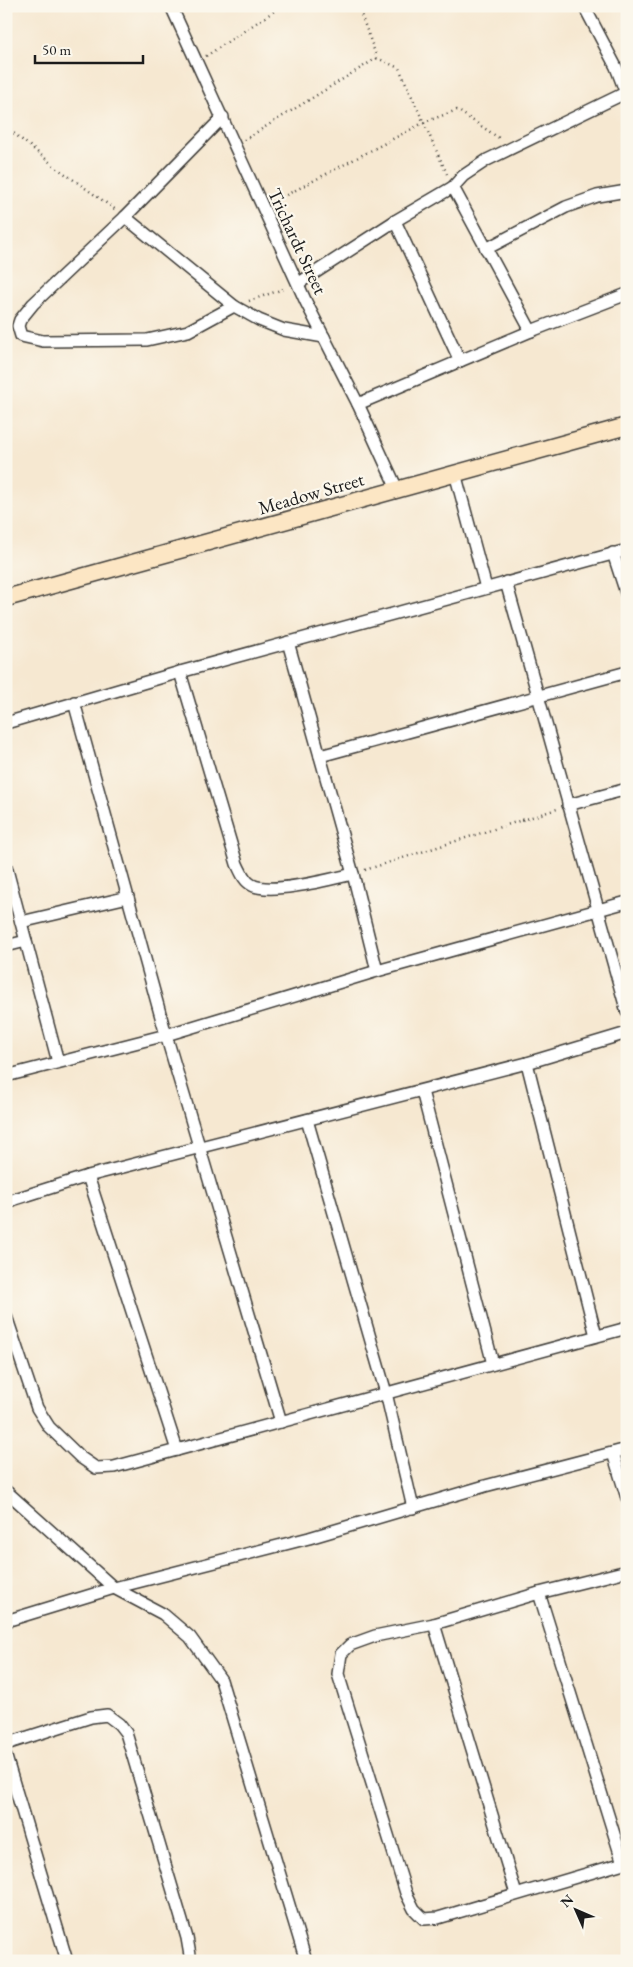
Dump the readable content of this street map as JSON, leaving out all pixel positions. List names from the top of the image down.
{
  "streets": {
    "street": ["Trichardt Street", "Meadow Street"]
  },
  "crossings": [
    ["Trichardt Street", "Meadow Street"]
  ],
  "scale_bar": "50 m",
  "north": "top left"
}
